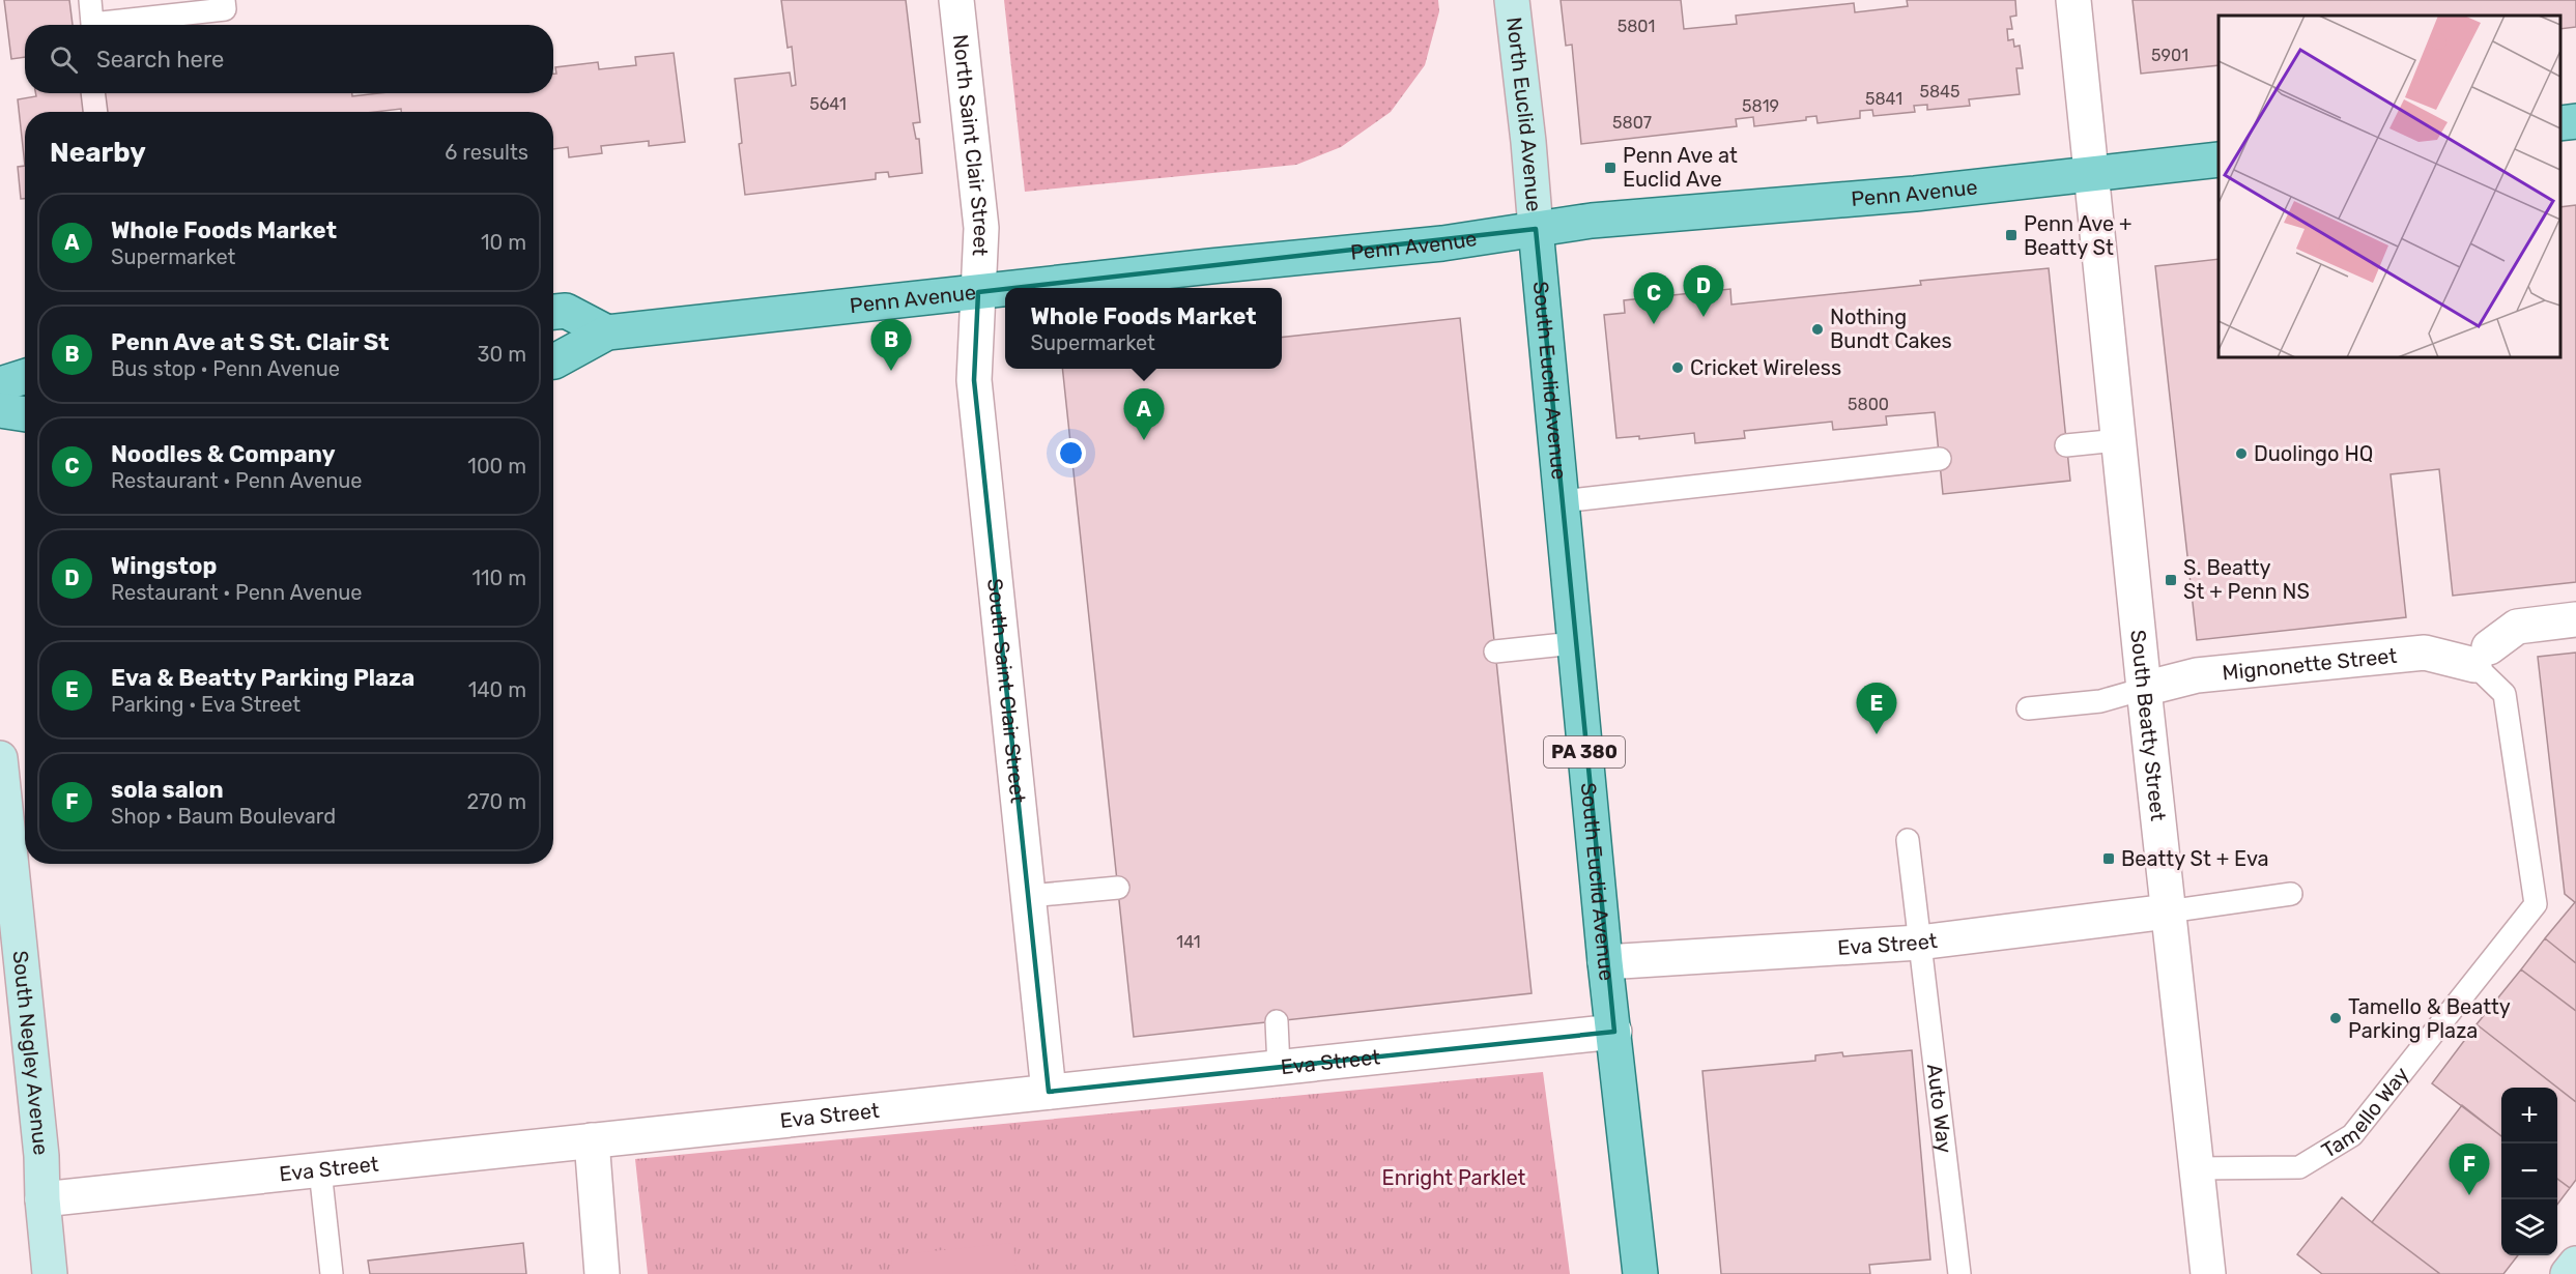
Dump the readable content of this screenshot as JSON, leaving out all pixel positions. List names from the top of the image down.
{
  "streets": {
    "main road": [
      "North Euclid Avenue",
      "Penn Avenue",
      "South Euclid Avenue",
      "PA 380",
      "South Negley Avenue"
    ],
    "street": [
      "North Saint Clair Street",
      "Mignonette Street",
      "South Saint Clair Street",
      "South Beatty Street",
      "Eva Street"
    ],
    "lane": ["Auto Way", "Tamello Way"]
  },
  "crossings": [
    ["North Euclid Avenue", "Penn Avenue"],
    ["North Euclid Avenue", "South Euclid Avenue"],
    ["North Saint Clair Street", "Penn Avenue"],
    ["North Saint Clair Street", "South Saint Clair Street"],
    ["Penn Avenue", "South Euclid Avenue"],
    ["Penn Avenue", "South Saint Clair Street"],
    ["Penn Avenue", "South Beatty Street"],
    ["South Euclid Avenue", "Eva Street"],
    ["Mignonette Street", "South Beatty Street"],
    ["Mignonette Street", "Tamello Way"],
    ["South Saint Clair Street", "Eva Street"],
    ["South Beatty Street", "Eva Street"],
    ["South Beatty Street", "Tamello Way"],
    ["Eva Street", "South Negley Avenue"],
    ["Eva Street", "Auto Way"]
  ],
  "parks": ["Enright Parklet"],
  "places": {
    "transit": [
      "Penn Ave at Euclid Ave",
      "Penn Ave + Beatty St",
      "S. Beatty St + Penn NS",
      "Beatty St + Eva"
    ],
    "other": [
      "Nothing Bundt Cakes",
      "Cricket Wireless",
      "Duolingo HQ",
      "Tamello & Beatty Parking Plaza"
    ]
  },
  "house_numbers": [
    "5801",
    "5901",
    "5845",
    "5841",
    "5641",
    "5819",
    "5807",
    "5800",
    "141"
  ],
  "page": {
    "search": "Search here",
    "heading": ["Nearby", "6 results"],
    "list": [
      {
        "mark": "A",
        "name": "Whole Foods Market",
        "note": "Supermarket",
        "value": "10 m"
      },
      {
        "mark": "B",
        "name": "Penn Ave at S St. Clair St",
        "note": "Bus stop · Penn Avenue",
        "value": "30 m"
      },
      {
        "mark": "C",
        "name": "Noodles & Company",
        "note": "Restaurant · Penn Avenue",
        "value": "100 m"
      },
      {
        "mark": "D",
        "name": "Wingstop",
        "note": "Restaurant · Penn Avenue",
        "value": "110 m"
      },
      {
        "mark": "E",
        "name": "Eva & Beatty Parking Plaza",
        "note": "Parking · Eva Street",
        "value": "140 m"
      },
      {
        "mark": "F",
        "name": "sola salon",
        "note": "Shop · Baum Boulevard",
        "value": "270 m"
      }
    ],
    "pins": [
      "D",
      "C",
      "B",
      "A",
      "E",
      "F"
    ],
    "popup": ["Whole Foods Market", "Supermarket"],
    "map_buttons": ["+", "−"]
  }
}
